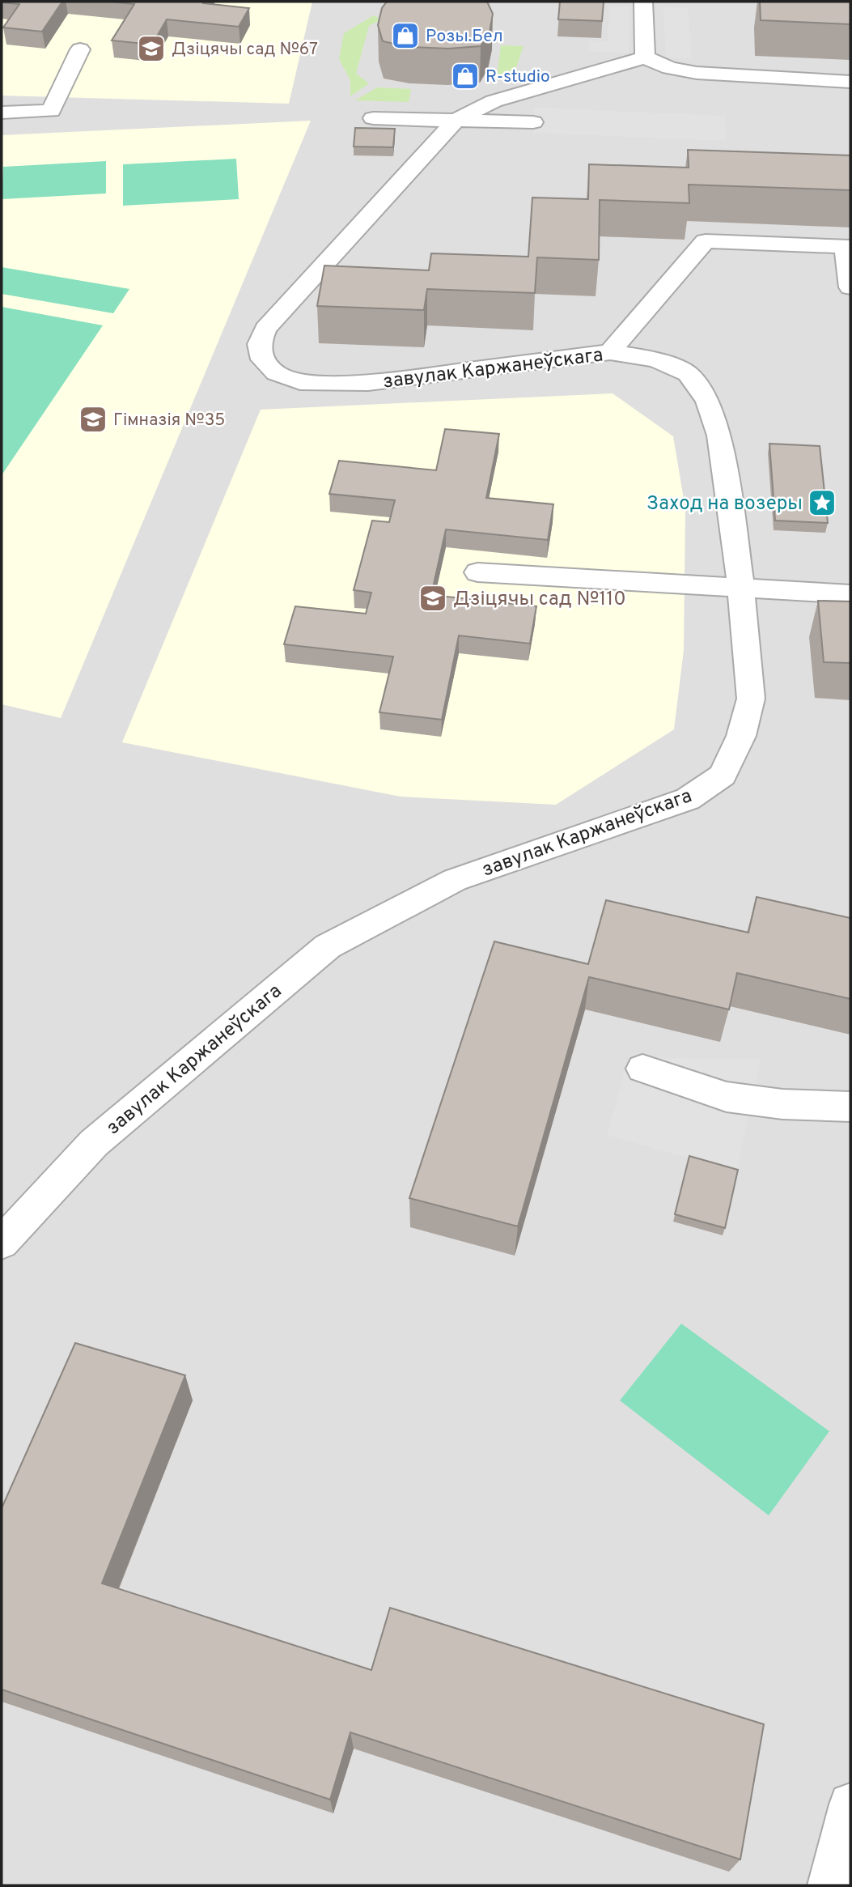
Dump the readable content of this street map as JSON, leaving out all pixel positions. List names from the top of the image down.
{
  "streets": {
    "street": ["завулак Каржанеўскага"]
  },
  "places": {
    "shop": ["Розы.Бел", "R-studio"],
    "school or university": ["Дзіцячы сад №67", "Гімназія №35", "Дзіцячы сад №110"],
    "place": ["Заход на возеры"]
  }
}
